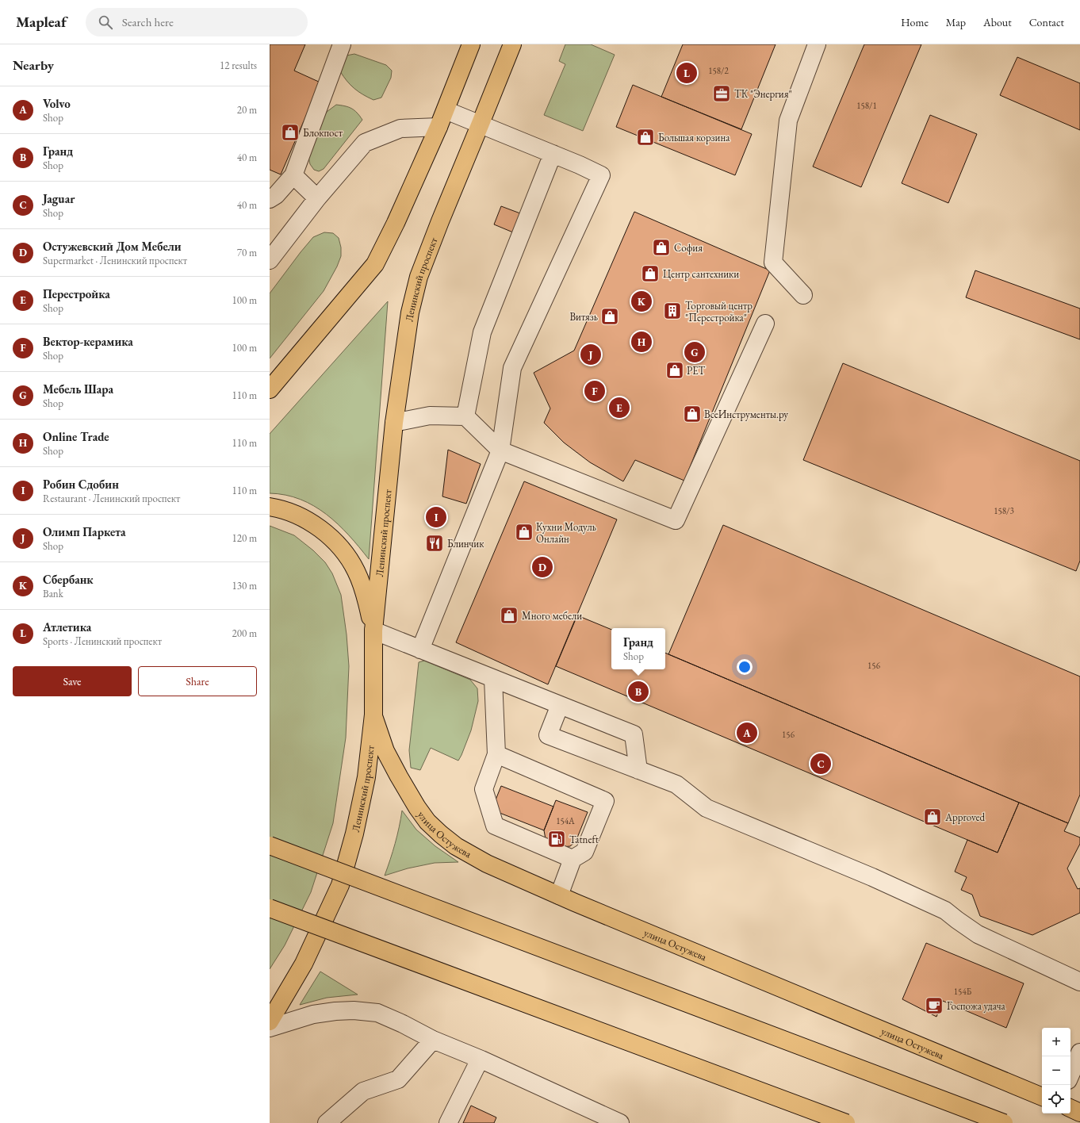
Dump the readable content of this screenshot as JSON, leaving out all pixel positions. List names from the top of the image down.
{
  "streets": {
    "main road": ["Ленинский проспект", "улица Остужева"]
  },
  "crossings": [
    ["Ленинский проспект", "улица Остужева"]
  ],
  "places": {
    "office": ["ТК \"Энергия\""],
    "shop": [
      "Блокпост",
      "Большая корзина",
      "София",
      "Центр сантехники",
      "Витязь",
      "РЕТ",
      "ВсеИнструменты.ру",
      "Кухни Модуль Онлайн",
      "Много мебели",
      "Approved"
    ],
    "building": ["Торговый центр \"Перестройка\""],
    "restaurant": ["Блинчик"],
    "fuel station": ["Tatneft"],
    "cafe": ["Госпожа удача"]
  },
  "house_numbers": [
    "158/2",
    "158/1",
    "158/3",
    "156",
    "156",
    "154А",
    "154Б"
  ],
  "page": {
    "header": "Mapleaf",
    "search": "Search here",
    "nav": [
      "Home",
      "Map",
      "About",
      "Contact"
    ],
    "heading": ["Nearby", "12 results"],
    "pins": [
      "L",
      "K",
      "H",
      "G",
      "J",
      "F",
      "E",
      "I",
      "D",
      "B",
      "A",
      "C"
    ],
    "list": [
      {
        "mark": "A",
        "name": "Volvo",
        "note": "Shop",
        "value": "20 m"
      },
      {
        "mark": "B",
        "name": "Гранд",
        "note": "Shop",
        "value": "40 m"
      },
      {
        "mark": "C",
        "name": "Jaguar",
        "note": "Shop",
        "value": "40 m"
      },
      {
        "mark": "D",
        "name": "Остужевский Дом Мебели",
        "note": "Supermarket · Ленинский проспект",
        "value": "70 m"
      },
      {
        "mark": "E",
        "name": "Перестройка",
        "note": "Shop",
        "value": "100 m"
      },
      {
        "mark": "F",
        "name": "Вектор-керамика",
        "note": "Shop",
        "value": "100 m"
      },
      {
        "mark": "G",
        "name": "Мебель Шара",
        "note": "Shop",
        "value": "110 m"
      },
      {
        "mark": "H",
        "name": "Online Trade",
        "note": "Shop",
        "value": "110 m"
      },
      {
        "mark": "I",
        "name": "Робин Сдобин",
        "note": "Restaurant · Ленинский проспект",
        "value": "110 m"
      },
      {
        "mark": "J",
        "name": "Олимп Паркета",
        "note": "Shop",
        "value": "120 m"
      },
      {
        "mark": "K",
        "name": "Сбербанк",
        "note": "Bank",
        "value": "130 m"
      },
      {
        "mark": "L",
        "name": "Атлетика",
        "note": "Sports · Ленинский проспект",
        "value": "200 m"
      }
    ],
    "popup": ["Гранд", "Shop"],
    "buttons": ["Save", "Share"],
    "map_buttons": ["+", "−"]
  }
}
